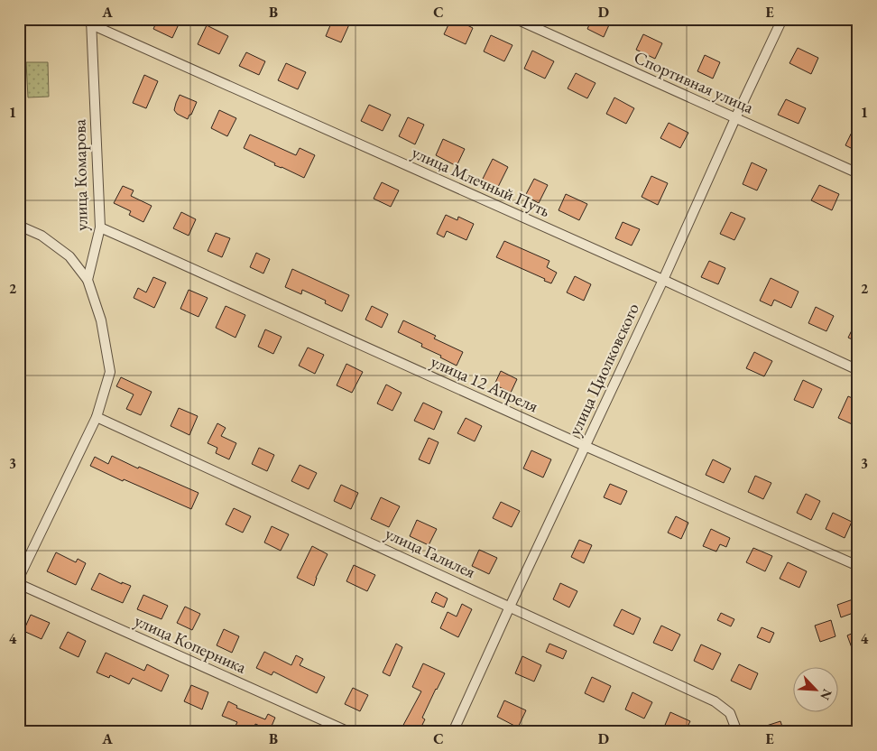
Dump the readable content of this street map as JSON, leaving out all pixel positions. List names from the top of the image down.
{
  "streets": {
    "street": [
      "Спортивная улица",
      "улица Комарова",
      "улица Млечный Путь",
      "улица Циолковского",
      "улица 12 Апреля",
      "улица Галилея",
      "улица Коперника"
    ]
  },
  "crossings": [
    ["Спортивная улица", "улица Циолковского"],
    ["улица Комарова", "улица Млечный Путь"],
    ["улица Комарова", "улица 12 Апреля"],
    ["улица Млечный Путь", "улица Циолковского"],
    ["улица Циолковского", "улица 12 Апреля"],
    ["улица Циолковского", "улица Галилея"]
  ],
  "north": "bottom right",
  "grid": {
    "columns": [
      "A",
      "B",
      "C",
      "D",
      "E"
    ],
    "rows": [
      "1",
      "2",
      "3",
      "4"
    ]
  }
}
